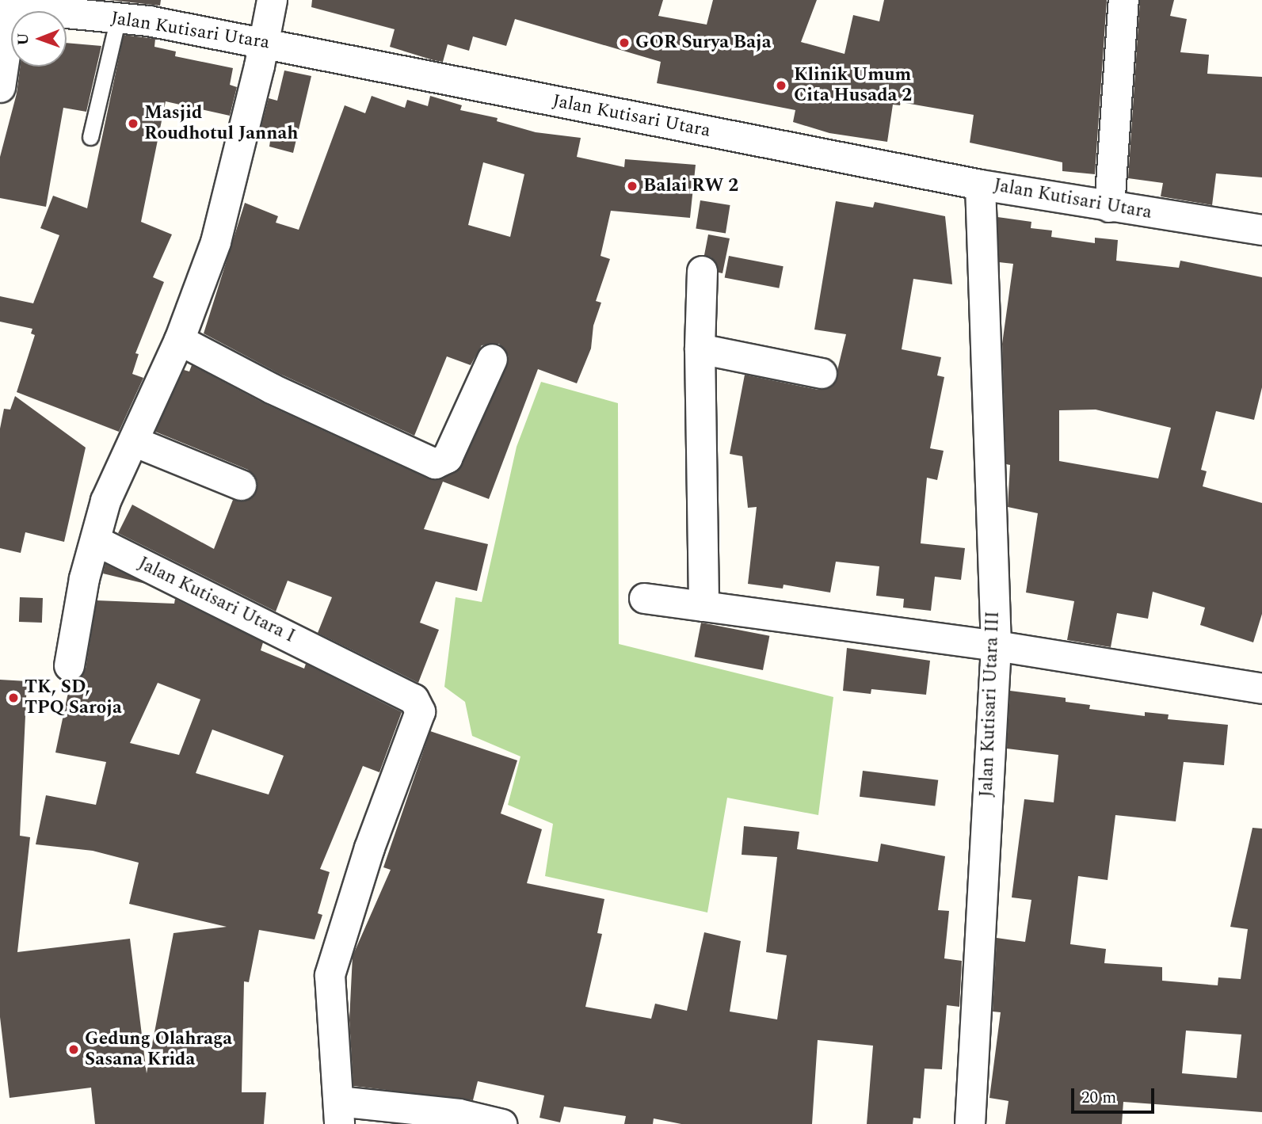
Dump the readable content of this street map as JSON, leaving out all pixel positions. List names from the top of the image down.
{
  "streets": {
    "street": ["Jalan Kutisari Utara", "Jalan Kutisari Utara I", "Jalan Kutisari Utara III"]
  },
  "crossings": [
    ["Jalan Kutisari Utara", "Jalan Kutisari Utara III"]
  ],
  "places": [
    "GOR Surya Baja",
    "Klinik Umum Cita Husada 2",
    "Masjid Roudhotul Jannah",
    "Balai RW 2",
    "TK, SD, TPQ Saroja",
    "Gedung Olahraga Sasana Krida"
  ],
  "scale_bar": "20 m",
  "north": "left"
}
